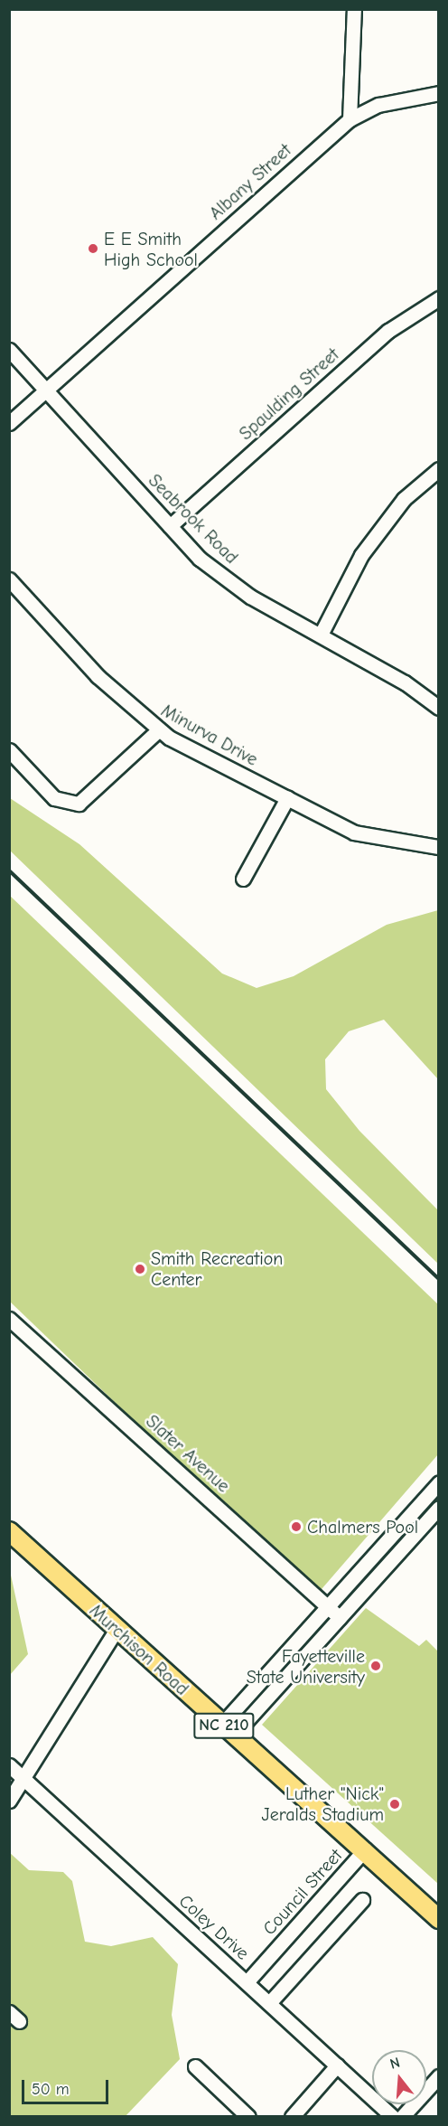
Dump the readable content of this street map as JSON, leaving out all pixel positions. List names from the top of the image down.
{
  "streets": {
    "main road": ["Murchison Road", "NC 210"],
    "street": [
      "Albany Street",
      "Spaulding Street",
      "Seabrook Road",
      "Minurva Drive",
      "Slater Avenue",
      "Council Street",
      "Coley Drive"
    ]
  },
  "crossings": [
    ["Albany Street", "Seabrook Road"],
    ["Spaulding Street", "Seabrook Road"],
    ["Murchison Road", "Council Street"],
    ["Council Street", "Coley Drive"]
  ],
  "places": [
    "E E Smith High School",
    "Smith Recreation Center",
    "Chalmers Pool",
    "Fayetteville State University",
    "Luther \"Nick\" Jeralds Stadium"
  ],
  "scale_bar": "50 m",
  "north": "top"
}
